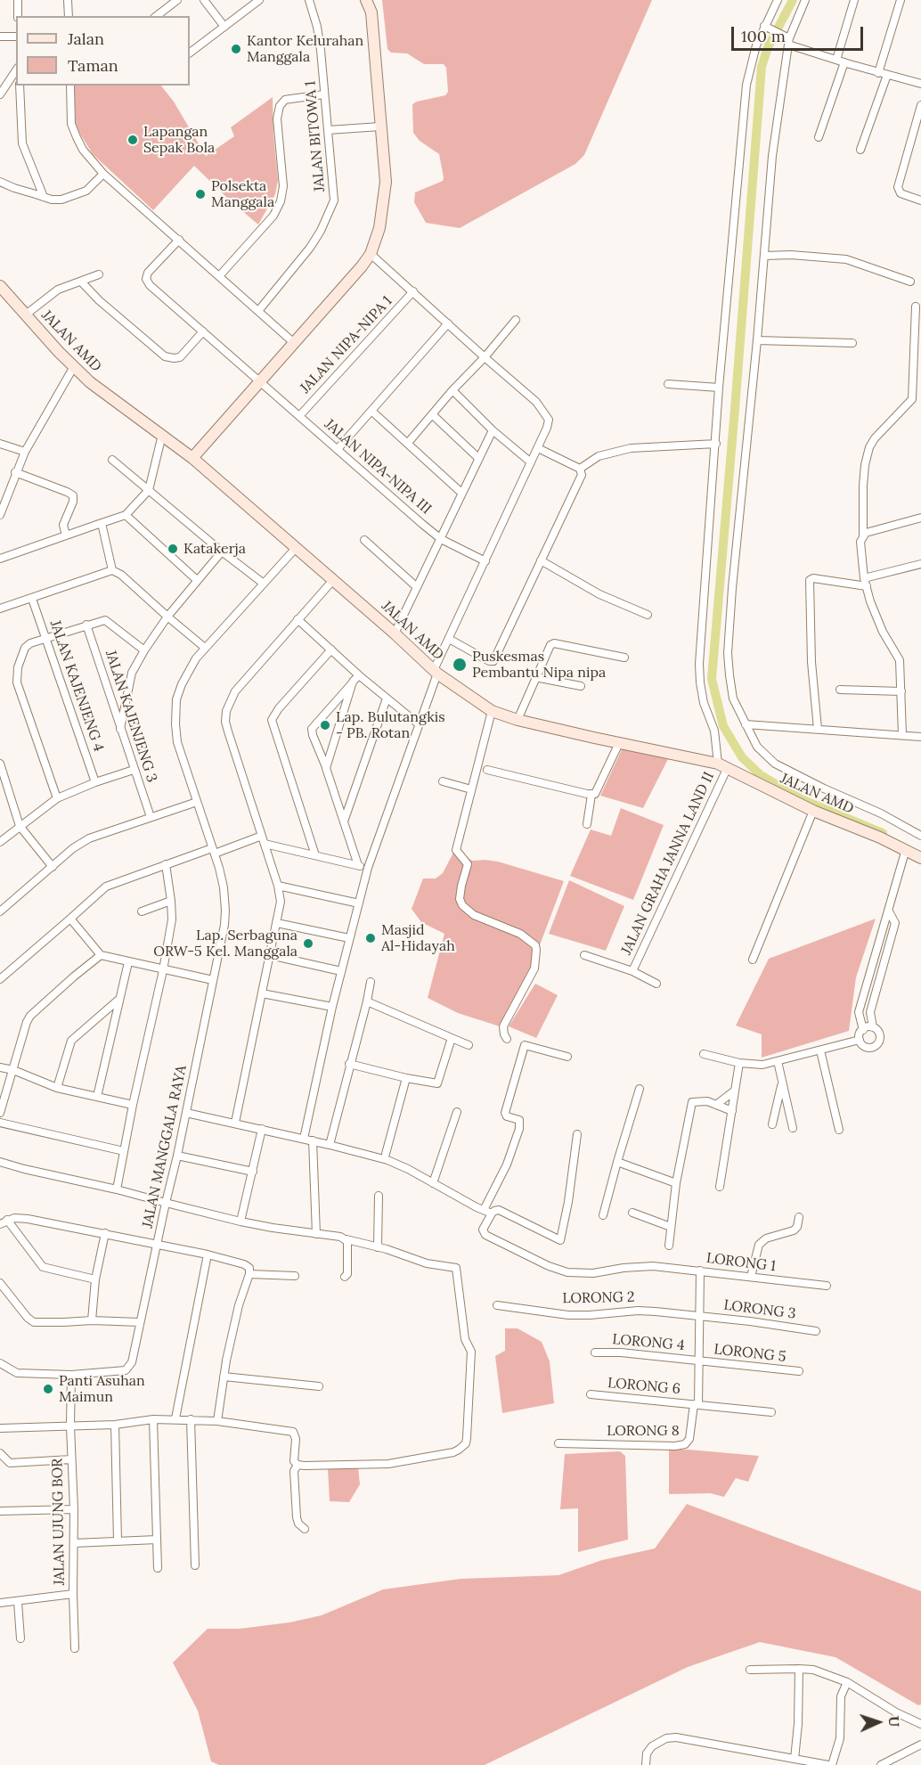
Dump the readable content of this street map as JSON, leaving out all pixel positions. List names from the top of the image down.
{
  "streets": {
    "street": [
      "JALAN BITOWA 1",
      "JALAN AMD",
      "JALAN NIPA-NIPA 1",
      "JALAN NIPA-NIPA III",
      "JALAN KAJENJENG 4",
      "JALAN KAJENJENG 3",
      "JALAN GRAHA JANNA LAND II",
      "JALAN MANGGALA RAYA",
      "LORONG 1",
      "LORONG 2",
      "LORONG 3",
      "LORONG 4",
      "LORONG 5",
      "LORONG 6",
      "LORONG 8",
      "JALAN UJUNG BOR"
    ]
  },
  "crossings": [
    ["JALAN AMD", "JALAN GRAHA JANNA LAND II"],
    ["JALAN AMD", "JALAN MANGGALA RAYA"],
    ["JALAN NIPA-NIPA 1", "JALAN NIPA-NIPA III"],
    ["JALAN MANGGALA RAYA", "JALAN UJUNG BOR"],
    ["LORONG 2", "LORONG 3"],
    ["LORONG 4", "LORONG 5"],
    ["LORONG 6", "LORONG 8"]
  ],
  "places": [
    "Kantor Kelurahan Manggala",
    "Lapangan Sepak Bola",
    "Polsekta Manggala",
    "Katakerja",
    "Puskesmas Pembantu Nipa nipa",
    "Lap. Bulutangkis - PB. Rotan",
    "Masjid Al-Hidayah",
    "Lap. Serbaguna ORW-5 Kel. Manggala",
    "Panti Asuhan Maimun"
  ],
  "legend": ["Jalan", "Taman"],
  "scale_bar": "100 m",
  "north": "right"
}
